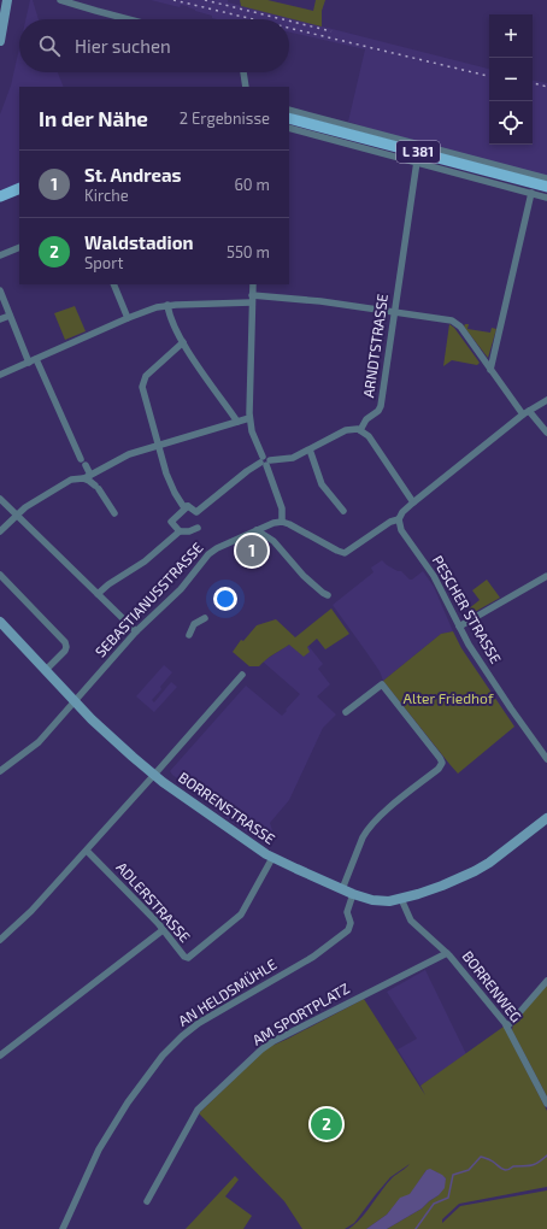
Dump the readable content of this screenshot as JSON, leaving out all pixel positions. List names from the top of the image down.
{
  "streets": {
    "main road": ["L 381", "BORRENSTRASSE"],
    "street": [
      "ARNDTSTRASSE",
      "SEBASTIANUSSTRASSE",
      "PESCHER STRASSE",
      "ADLERSTRASSE",
      "BORRENWEG",
      "AN HELDSMÜHLE",
      "AM SPORTPLATZ"
    ]
  },
  "crossings": [
    ["SEBASTIANUSSTRASSE", "BORRENSTRASSE"],
    ["BORRENSTRASSE", "ADLERSTRASSE"],
    ["BORRENSTRASSE", "BORRENWEG"],
    ["BORRENSTRASSE", "AN HELDSMÜHLE"],
    ["BORRENWEG", "AM SPORTPLATZ"]
  ],
  "parks": ["Alter Friedhof"],
  "page": {
    "map_buttons": ["+", "−"],
    "search": "Hier suchen",
    "heading": ["In der Nähe", "2 Ergebnisse"],
    "list": [
      {
        "mark": "1",
        "name": "St. Andreas",
        "note": "Kirche",
        "value": "60 m"
      },
      {
        "mark": "2",
        "name": "Waldstadion",
        "note": "Sport",
        "value": "550 m"
      }
    ],
    "pins": ["1", "2"]
  }
}
